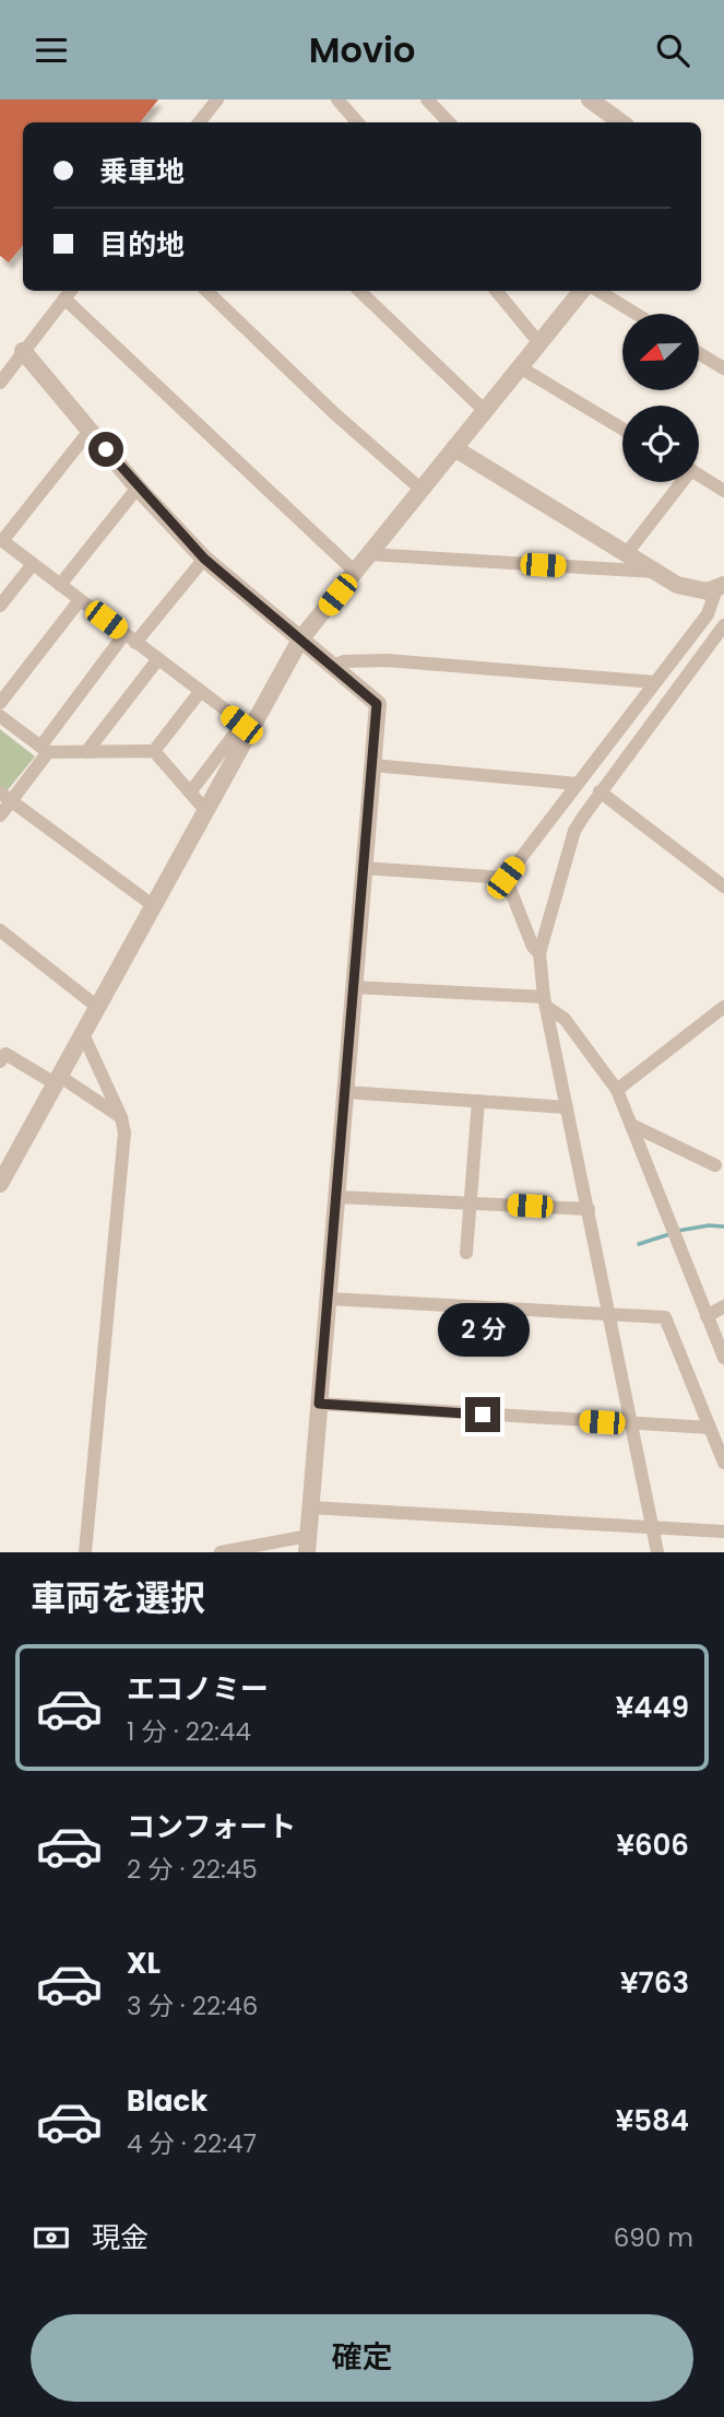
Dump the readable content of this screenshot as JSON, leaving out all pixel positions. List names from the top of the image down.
{
  "north": "bottom left",
  "page": {
    "header": "Movio",
    "banner": ["乗車地", "目的地"],
    "bubble": "2 分",
    "heading": "車両を選択",
    "list": [
      {
        "name": "エコノミー",
        "note": "1 分 · 22:44",
        "value": "¥449"
      },
      {
        "name": "コンフォート",
        "note": "2 分 · 22:45",
        "value": "¥606"
      },
      {
        "name": "XL",
        "note": "3 分 · 22:46",
        "value": "¥763"
      },
      {
        "name": "Black",
        "note": "4 分 · 22:47",
        "value": "¥584"
      }
    ],
    "pay": ["現金", "690 m"],
    "buttons": "確定"
  }
}
